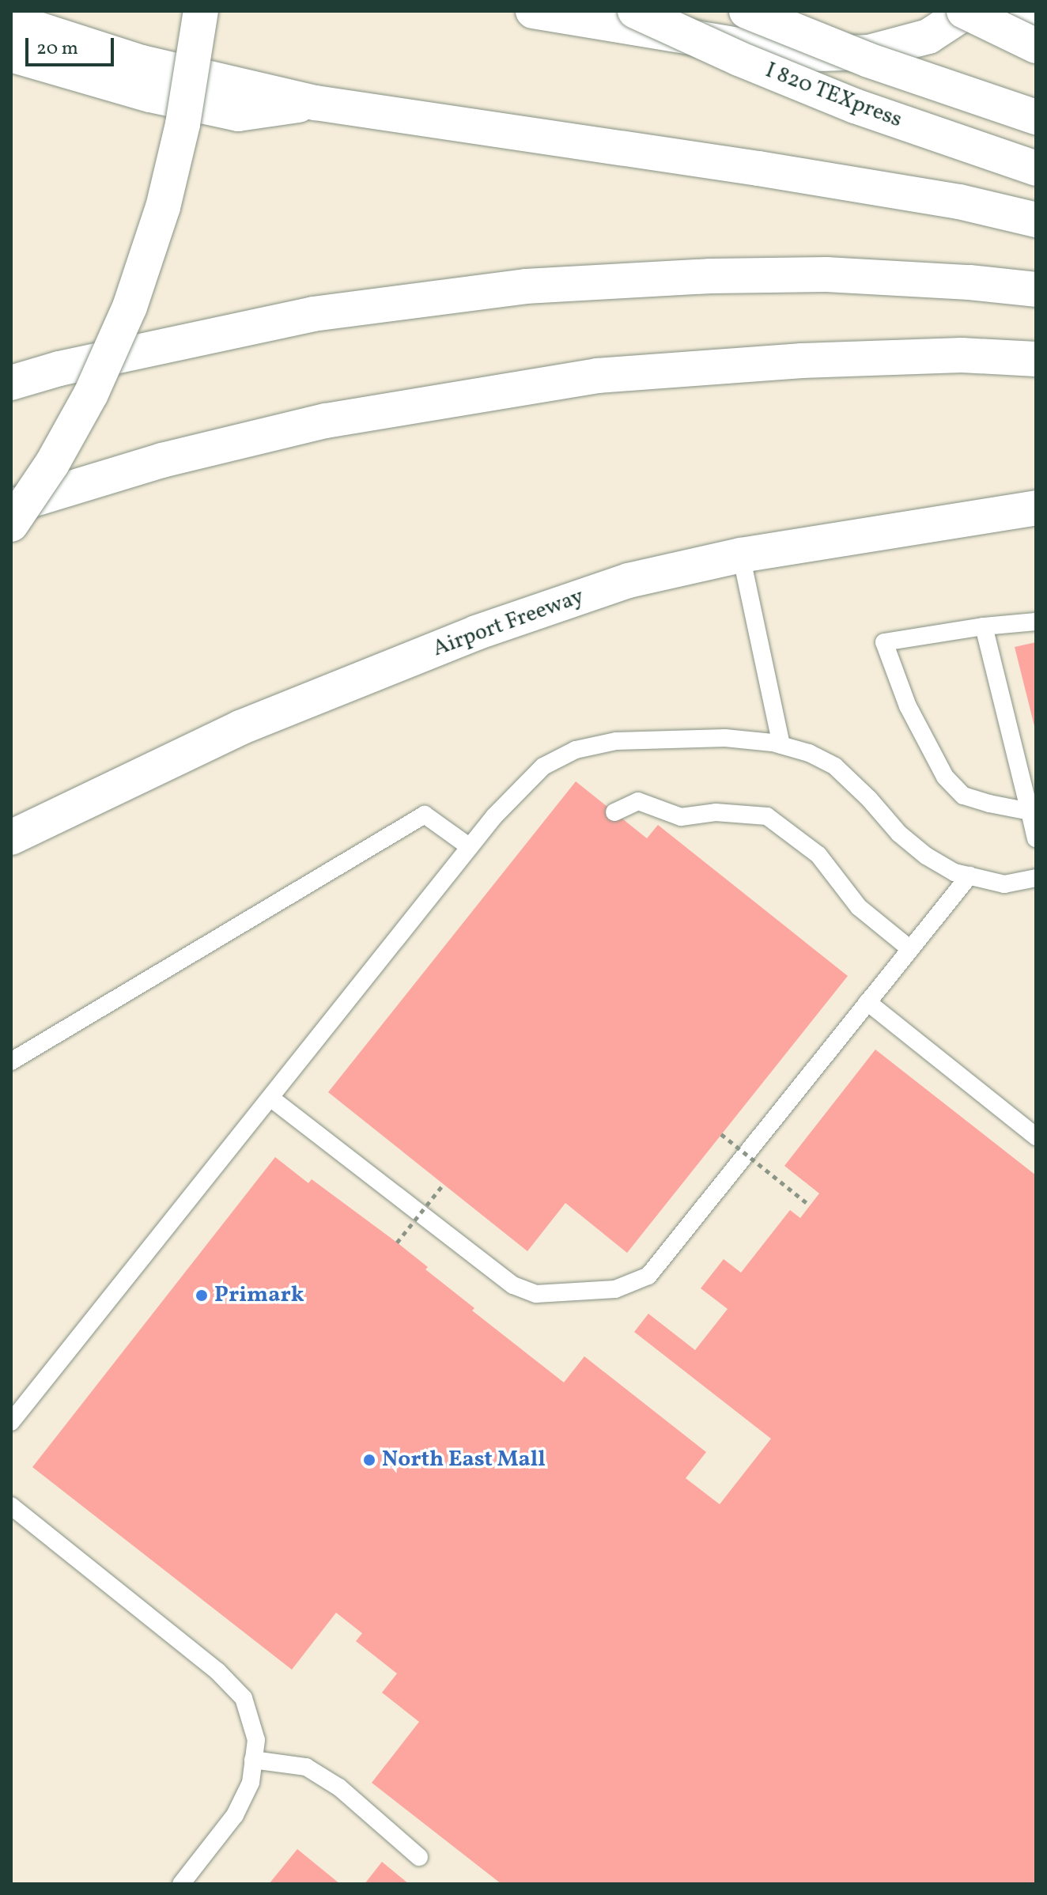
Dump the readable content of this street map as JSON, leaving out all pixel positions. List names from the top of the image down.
{
  "streets": {
    "main road": ["I 820 TEXpress", "Airport Freeway"]
  },
  "places": ["Primark", "North East Mall"],
  "scale_bar": "20 m"
}
